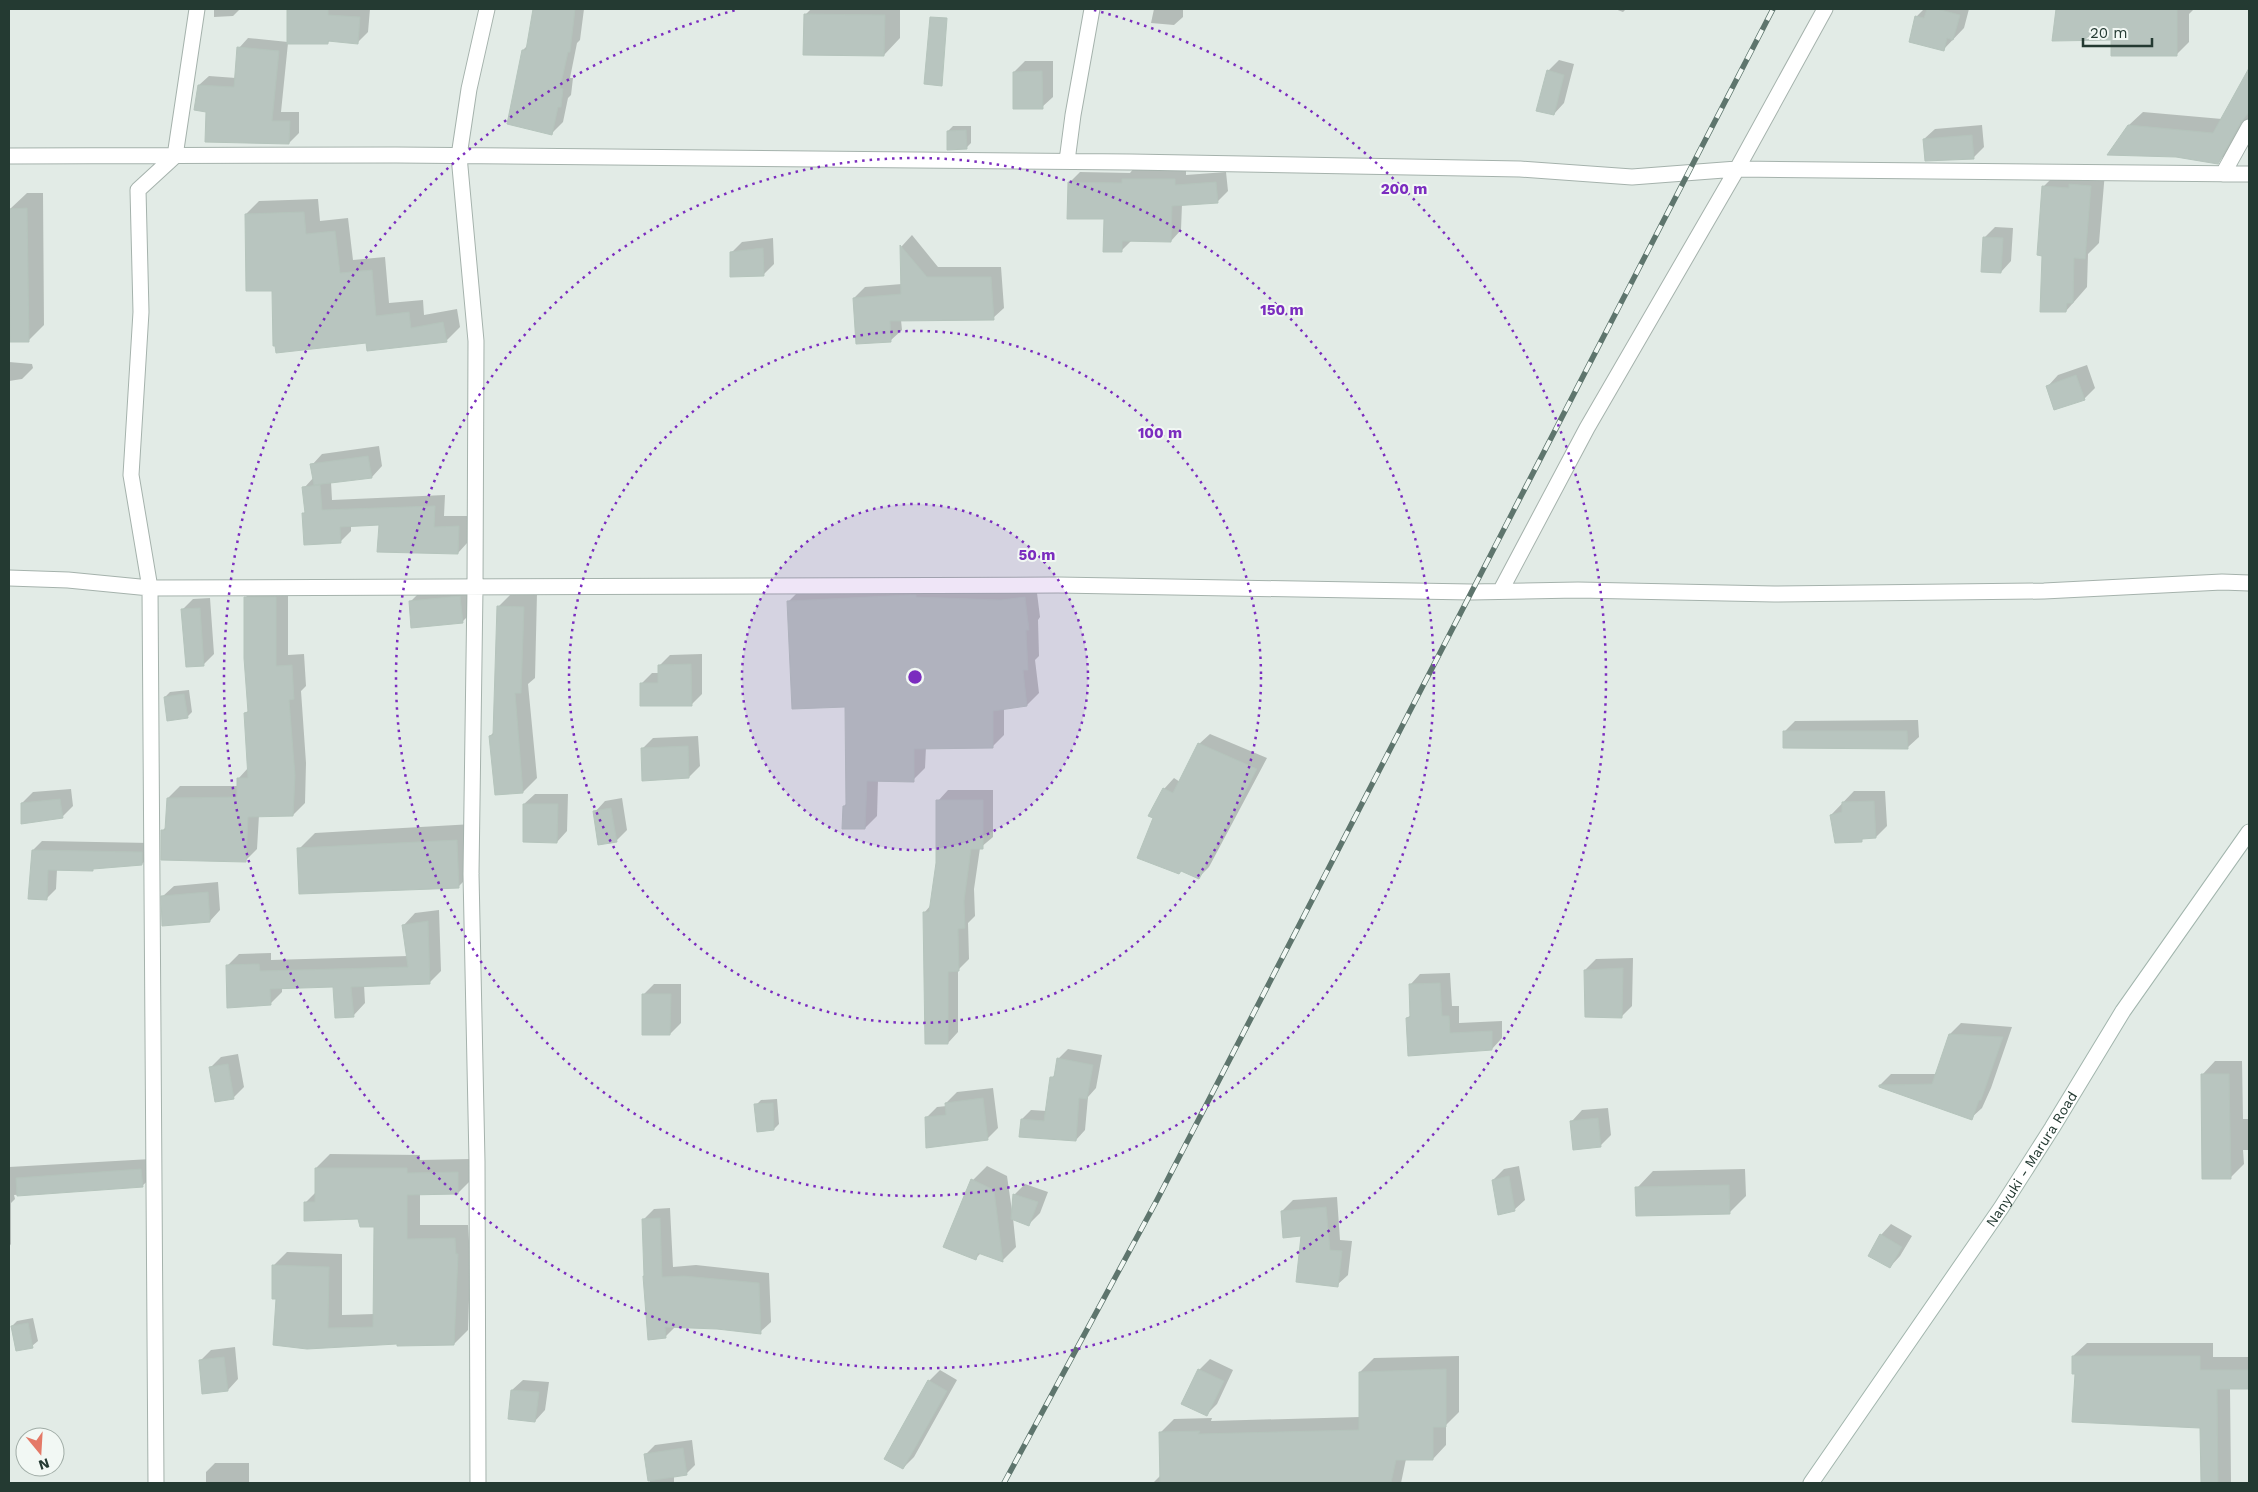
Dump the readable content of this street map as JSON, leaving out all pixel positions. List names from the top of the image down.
{
  "streets": {
    "street": ["Nanyuki - Marura Road"]
  },
  "scale_bar": "20 m",
  "north": "bottom",
  "rings": [
    "200 m",
    "150 m",
    "100 m",
    "50 m"
  ]
}
